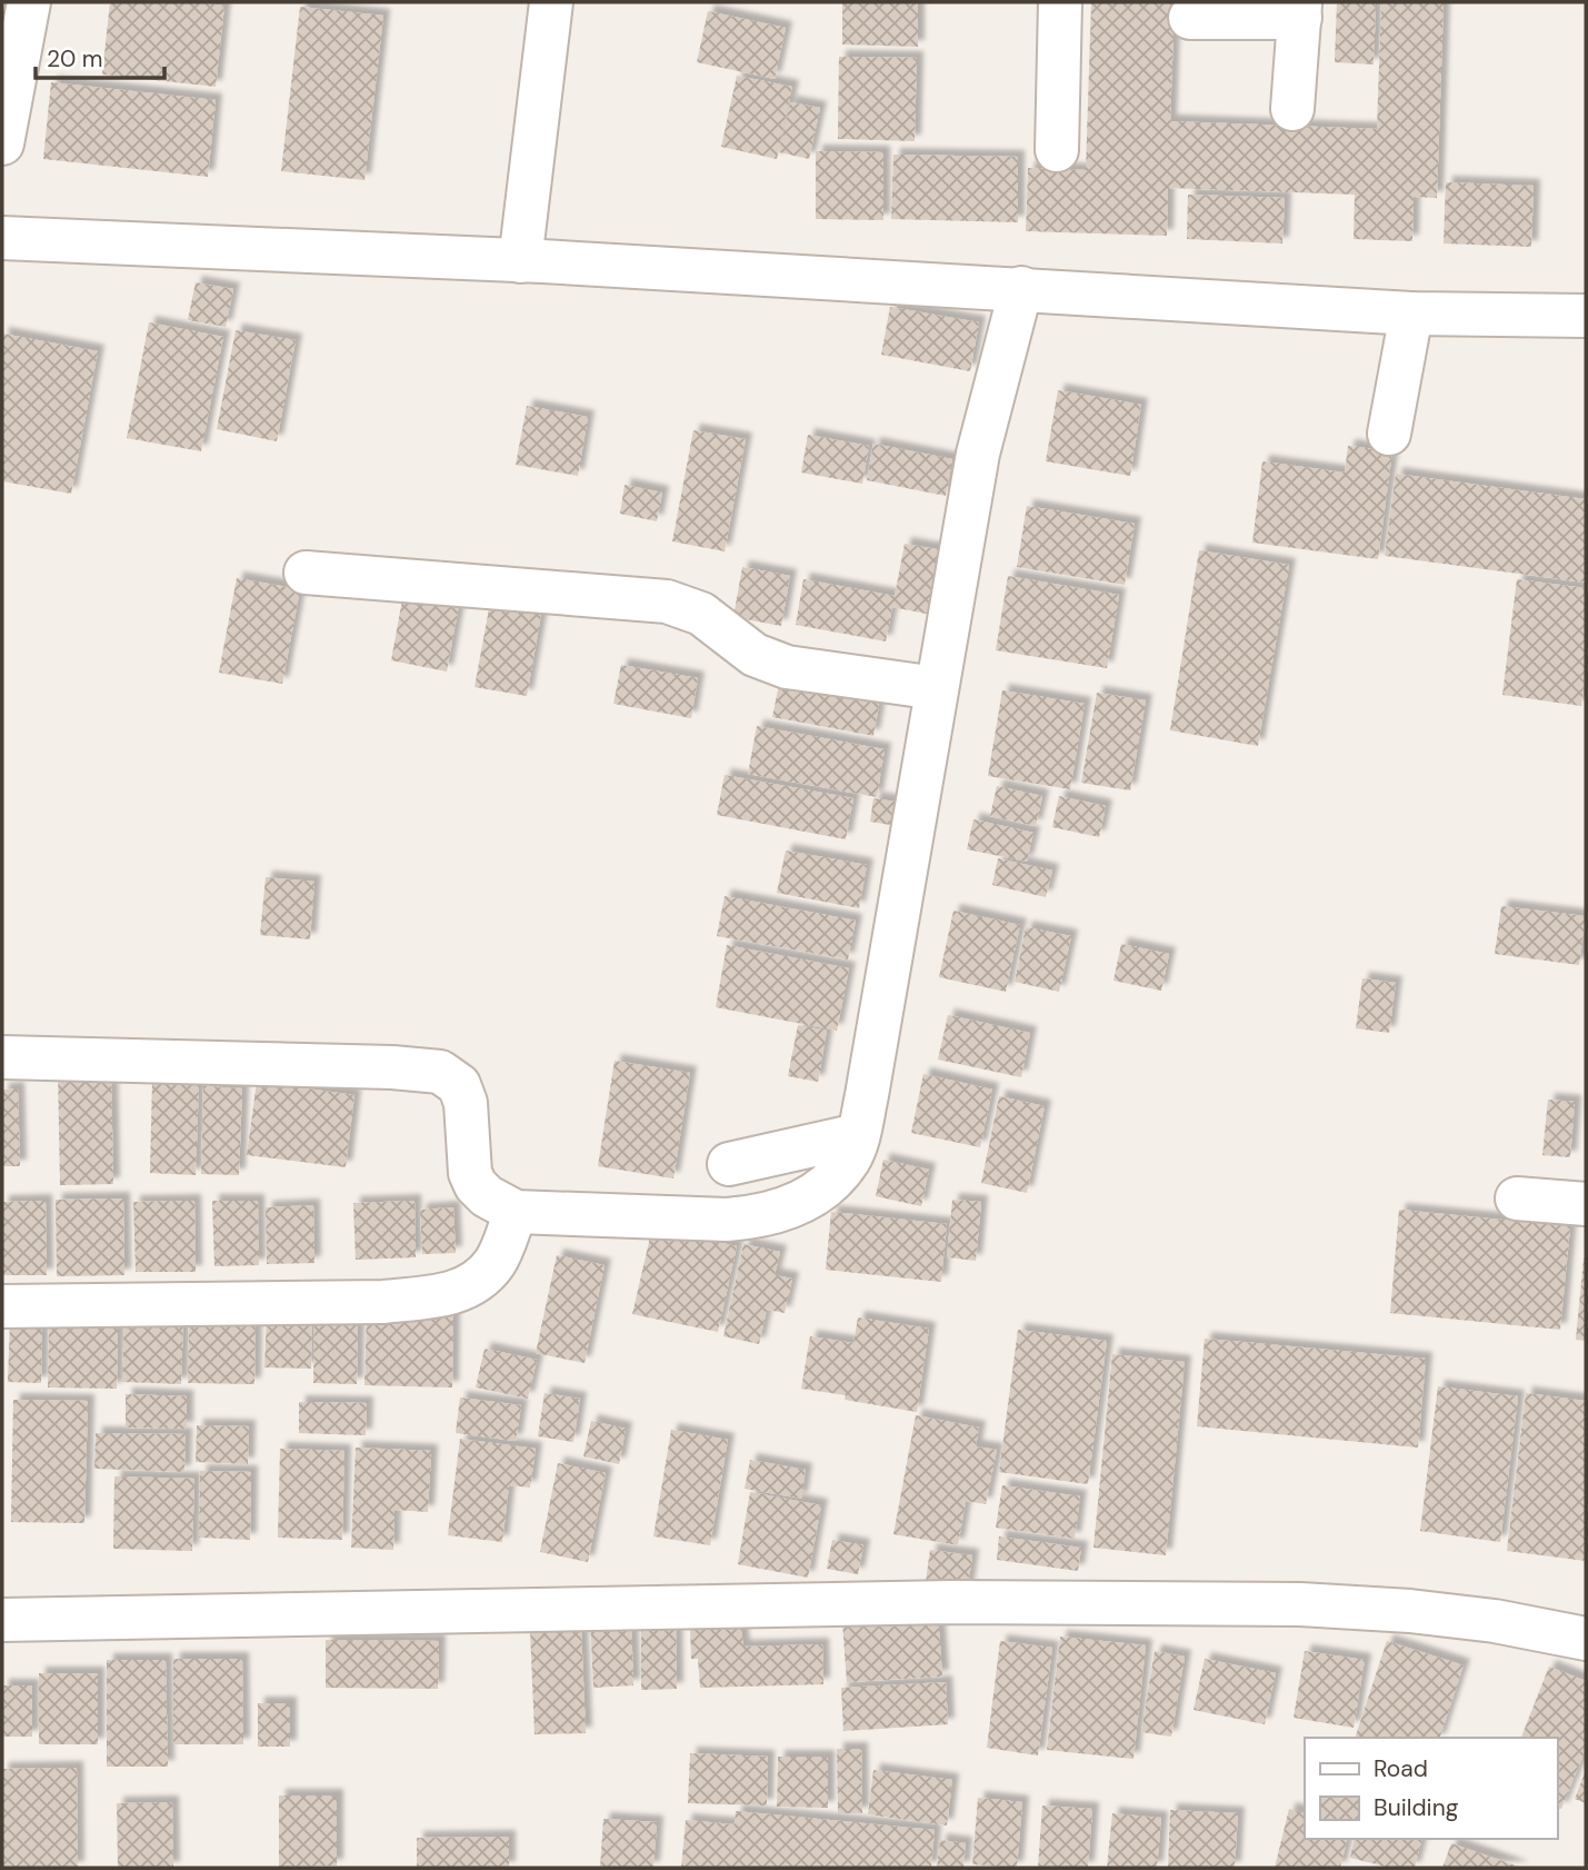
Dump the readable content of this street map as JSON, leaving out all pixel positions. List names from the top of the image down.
{
  "legend": ["Road", "Building"],
  "scale_bar": "20 m"
}
